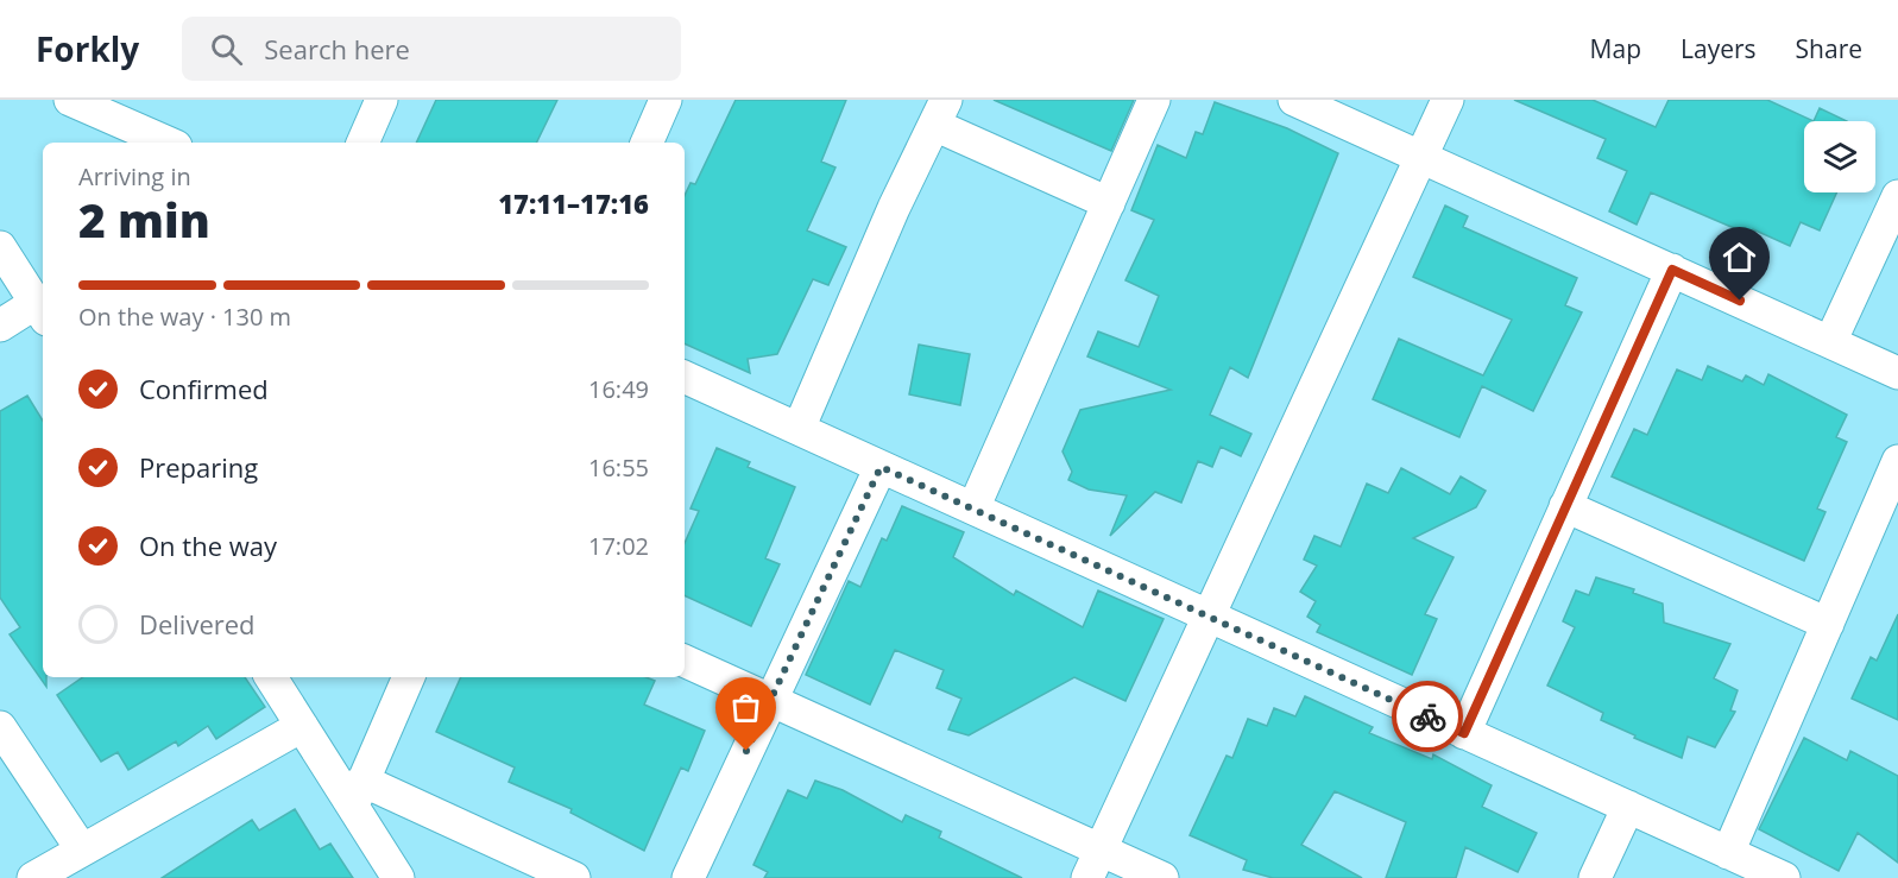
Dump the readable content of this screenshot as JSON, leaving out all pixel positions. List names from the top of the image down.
{
  "page": {
    "header": "Forkly",
    "search": "Search here",
    "nav": ["Map", "Layers", "Share"],
    "heading": ["2 min", "Arriving in", "17:11–17:16"],
    "bar": "On the way · 130 m",
    "list": [
      ["Confirmed", "16:49"],
      ["Preparing", "16:55"],
      ["On the way", "17:02"],
      "Delivered"
    ]
  }
}
